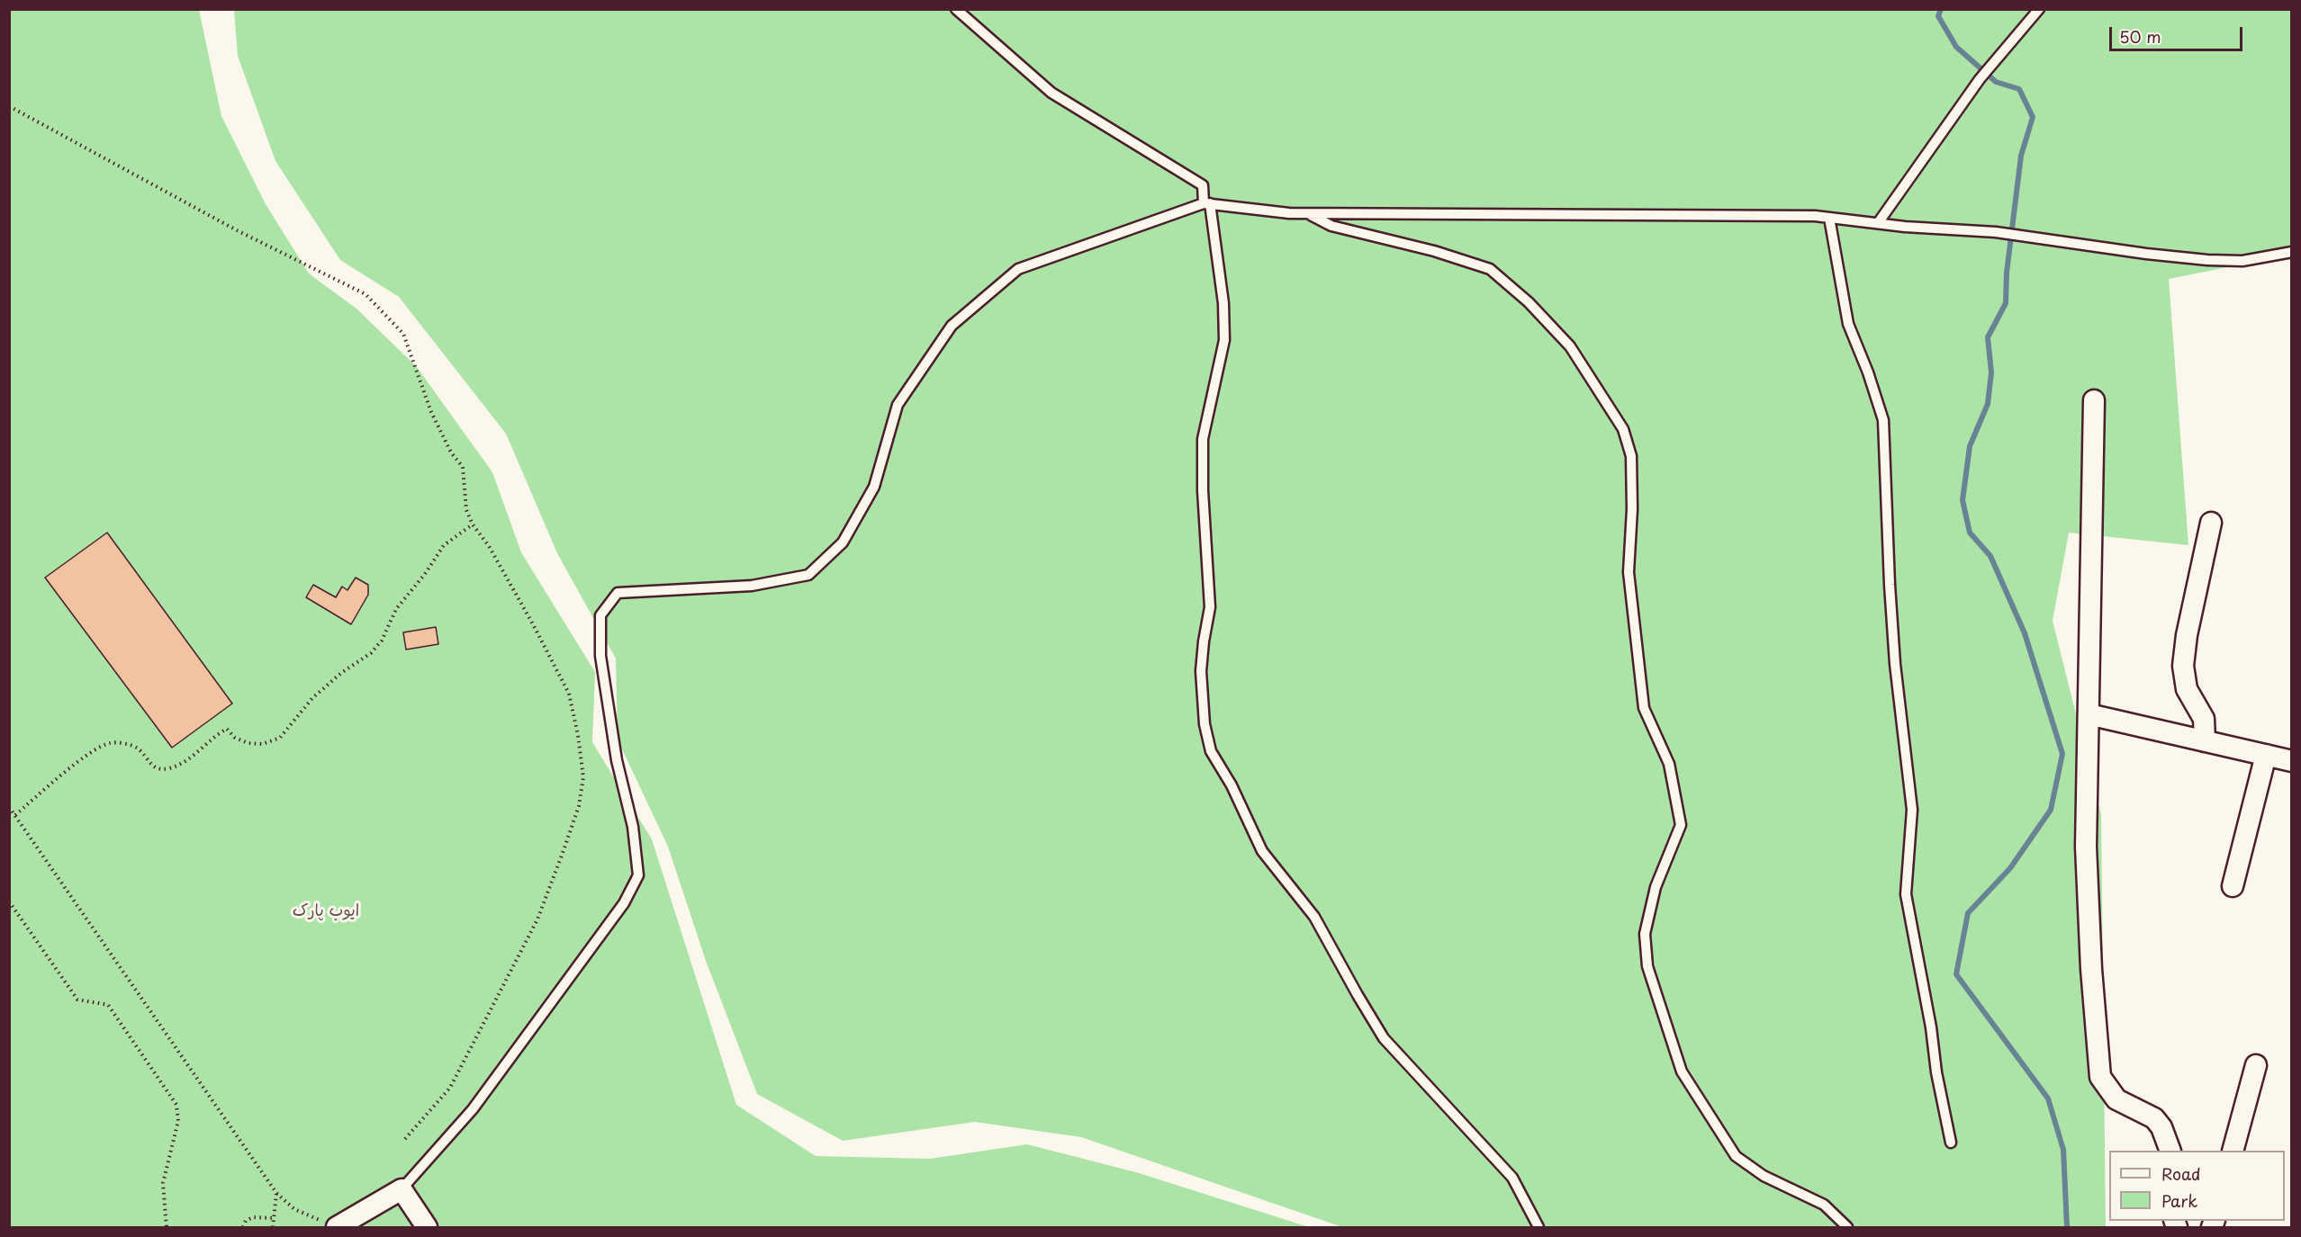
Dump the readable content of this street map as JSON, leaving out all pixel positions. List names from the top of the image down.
{
  "parks": ["ایوب پارک"],
  "legend": ["Road", "Park"],
  "scale_bar": "50 m"
}
